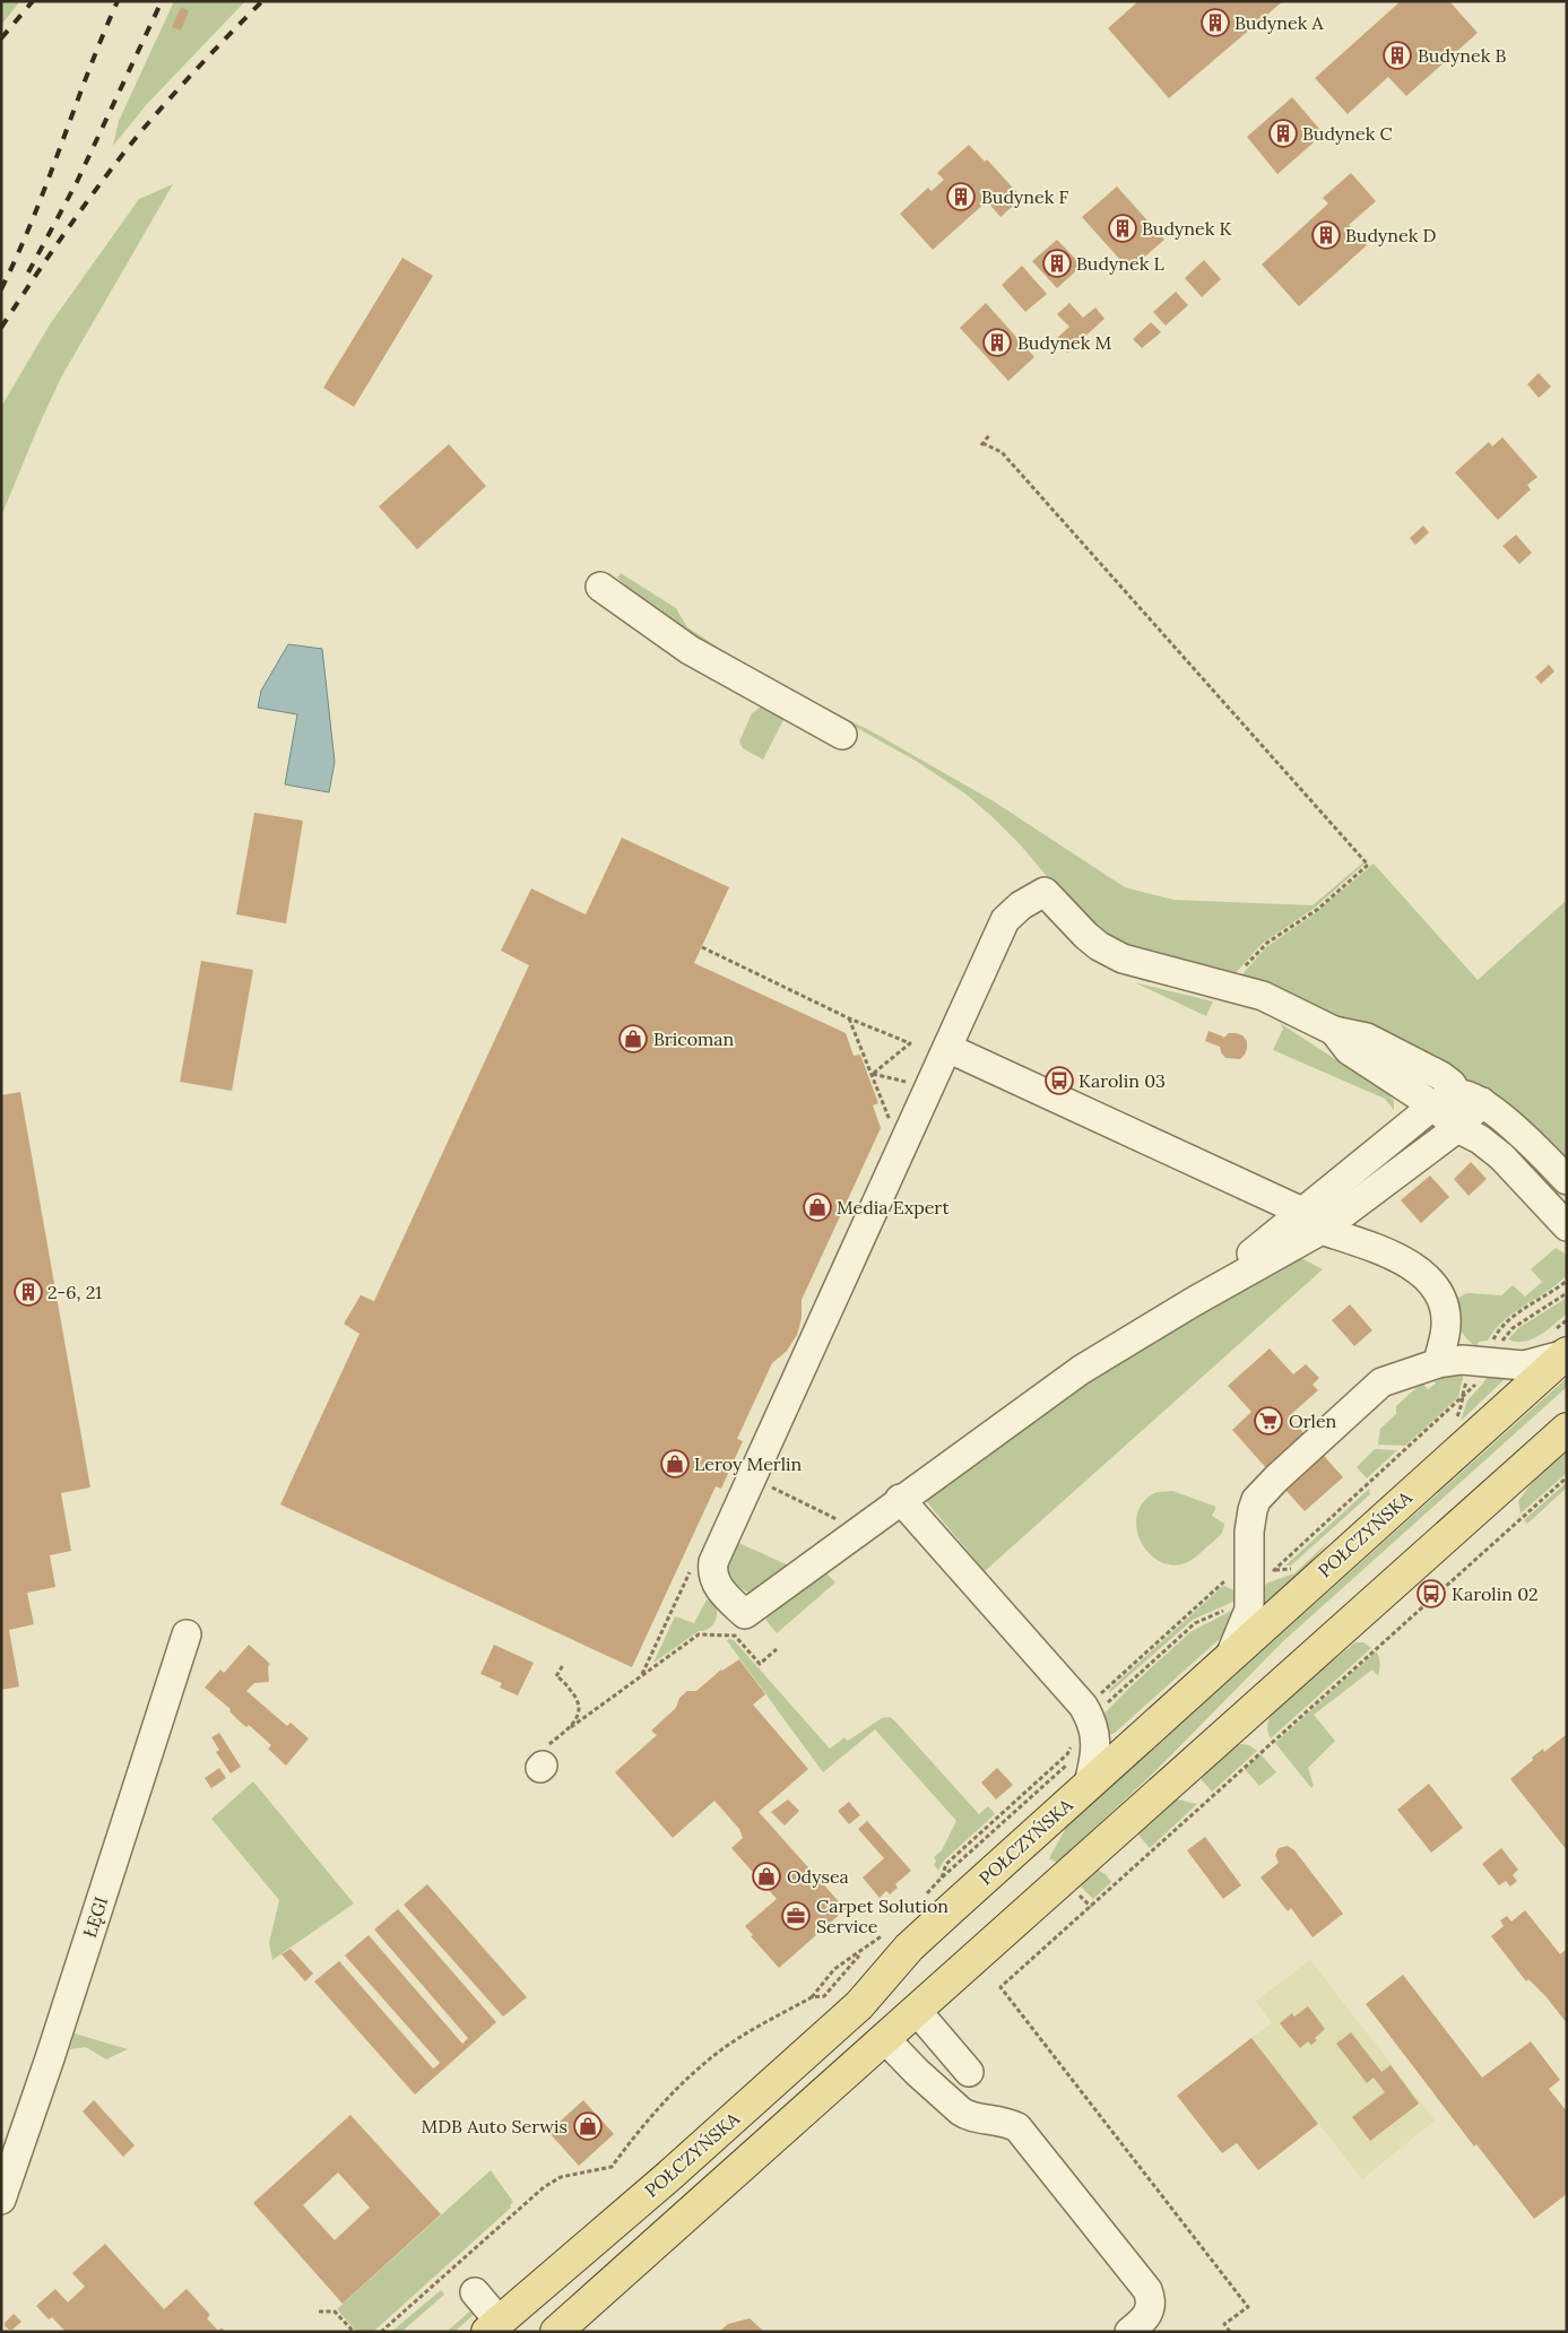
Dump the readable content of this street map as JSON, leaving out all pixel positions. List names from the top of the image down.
{
  "streets": {
    "main road": ["POŁCZYŃSKA"],
    "street": ["ŁĘGI"]
  },
  "places": {
    "building": [
      "Budynek A",
      "Budynek B",
      "Budynek C",
      "Budynek F",
      "Budynek K",
      "Budynek D",
      "Budynek L",
      "Budynek M",
      "2-6, 21"
    ],
    "shop": [
      "Bricoman",
      "Media Expert",
      "Leroy Merlin",
      "Odysea",
      "MDB Auto Serwis"
    ],
    "bus stop": ["Karolin 03", "Karolin 02"],
    "supermarket": ["Orlen"],
    "office": ["Carpet Solution Service"]
  }
}
